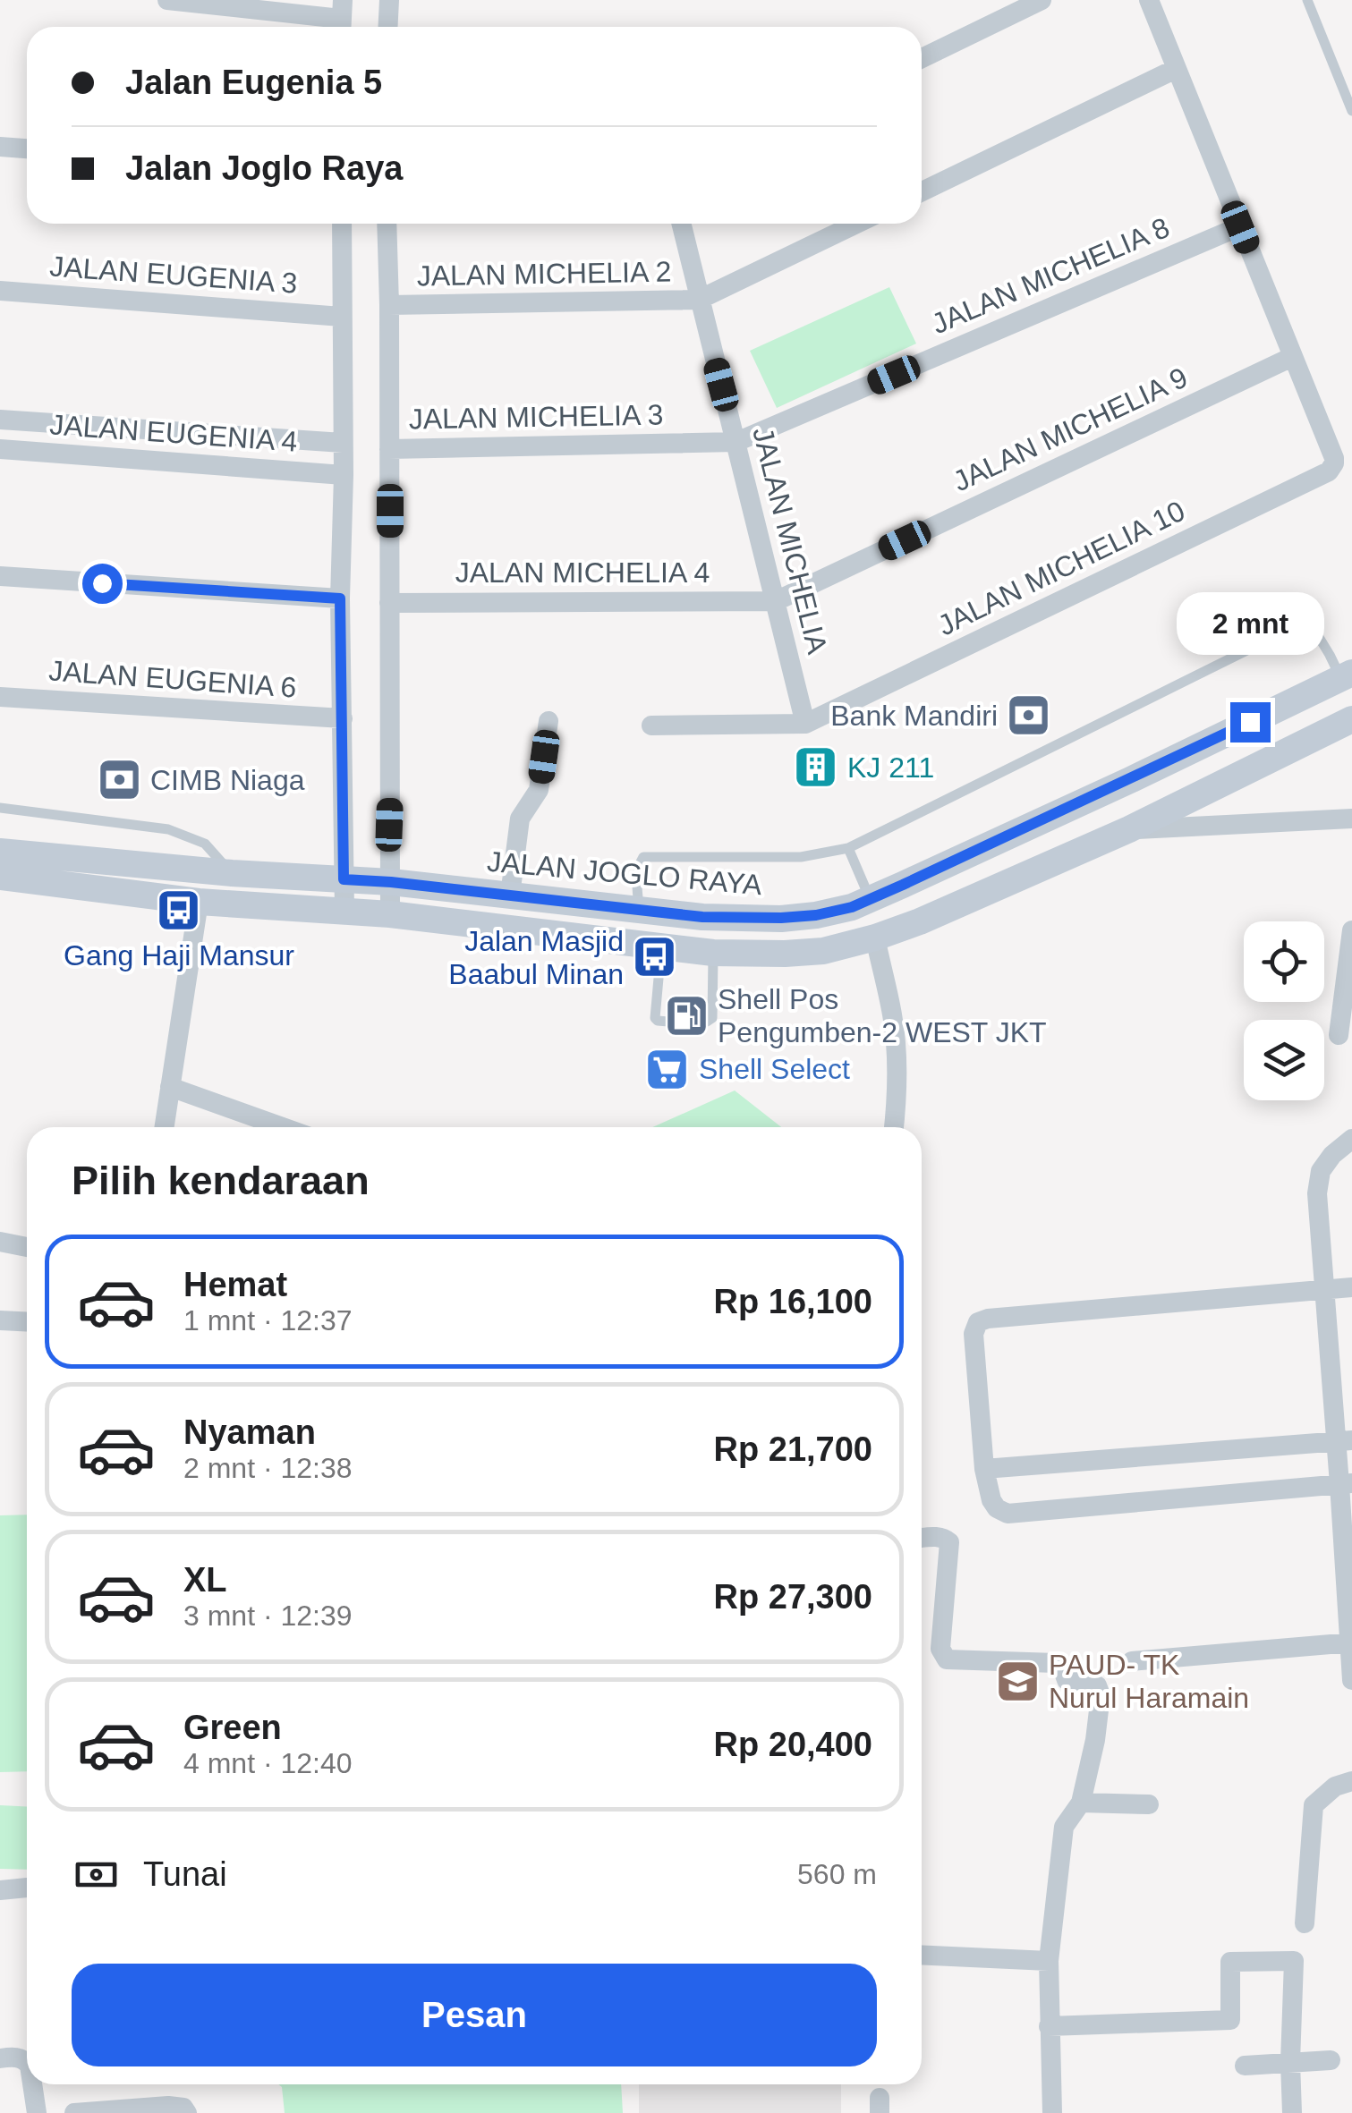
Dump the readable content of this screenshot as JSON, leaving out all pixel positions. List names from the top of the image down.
{
  "streets": {
    "main road": ["JALAN JOGLO RAYA"],
    "street": [
      "JALAN MICHELIA 2",
      "JALAN EUGENIA 3",
      "JALAN MICHELIA 8",
      "JALAN MICHELIA 3",
      "JALAN MICHELIA 9",
      "JALAN EUGENIA 4",
      "JALAN MICHELIA",
      "JALAN MICHELIA 10",
      "JALAN MICHELIA 4",
      "JALAN EUGENIA 6"
    ]
  },
  "crossings": [
    ["JALAN MICHELIA 2", "JALAN MICHELIA"],
    ["JALAN MICHELIA 8", "JALAN MICHELIA 3"],
    ["JALAN MICHELIA 8", "JALAN MICHELIA"],
    ["JALAN MICHELIA 3", "JALAN MICHELIA"],
    ["JALAN MICHELIA 9", "JALAN MICHELIA"],
    ["JALAN MICHELIA 9", "JALAN MICHELIA 10"],
    ["JALAN MICHELIA 9", "JALAN MICHELIA 4"],
    ["JALAN MICHELIA", "JALAN MICHELIA 10"],
    ["JALAN MICHELIA", "JALAN MICHELIA 4"]
  ],
  "places": {
    "bank": ["Bank Mandiri", "CIMB Niaga"],
    "building": ["KJ 211"],
    "bus stop": ["Gang Haji Mansur", "Jalan Masjid Baabul Minan"],
    "fuel station": ["Shell Pos Pengumben-2 WEST JKT"],
    "supermarket": ["Shell Select"],
    "school or university": ["PAUD- TK Nurul Haramain"]
  },
  "page": {
    "banner": ["Jalan Eugenia 5", "Jalan Joglo Raya"],
    "bubble": "2 mnt",
    "heading": "Pilih kendaraan",
    "list": [
      {
        "name": "Hemat",
        "note": "1 mnt · 12:37",
        "value": "Rp 16,100"
      },
      {
        "name": "Nyaman",
        "note": "2 mnt · 12:38",
        "value": "Rp 21,700"
      },
      {
        "name": "XL",
        "note": "3 mnt · 12:39",
        "value": "Rp 27,300"
      },
      {
        "name": "Green",
        "note": "4 mnt · 12:40",
        "value": "Rp 20,400"
      }
    ],
    "pay": ["Tunai", "560 m"],
    "buttons": "Pesan"
  }
}
